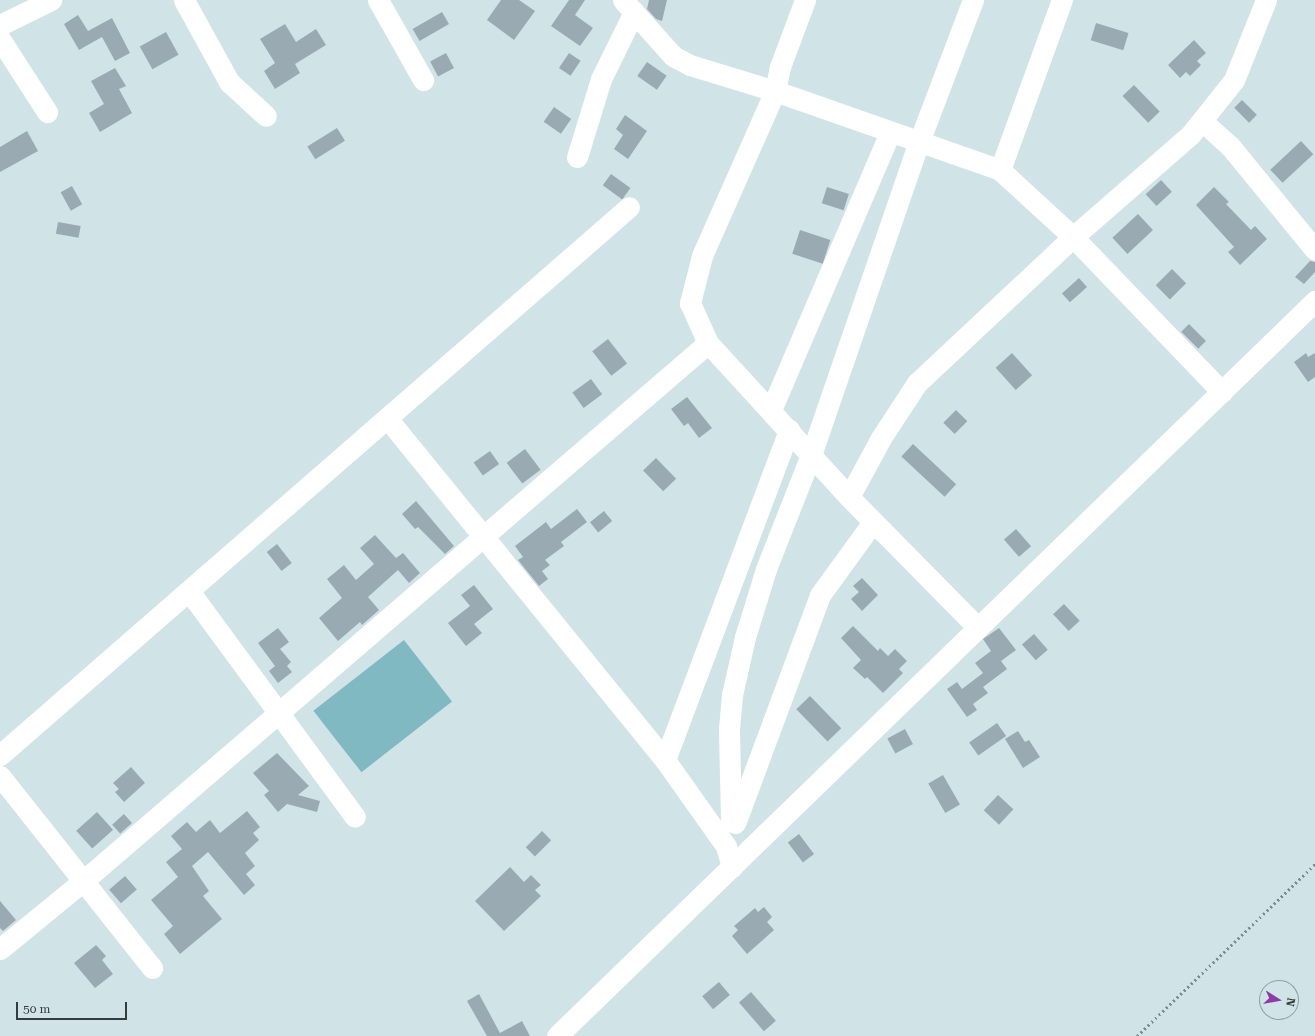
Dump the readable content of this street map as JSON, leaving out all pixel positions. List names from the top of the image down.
{
  "scale_bar": "50 m",
  "north": "right"
}
